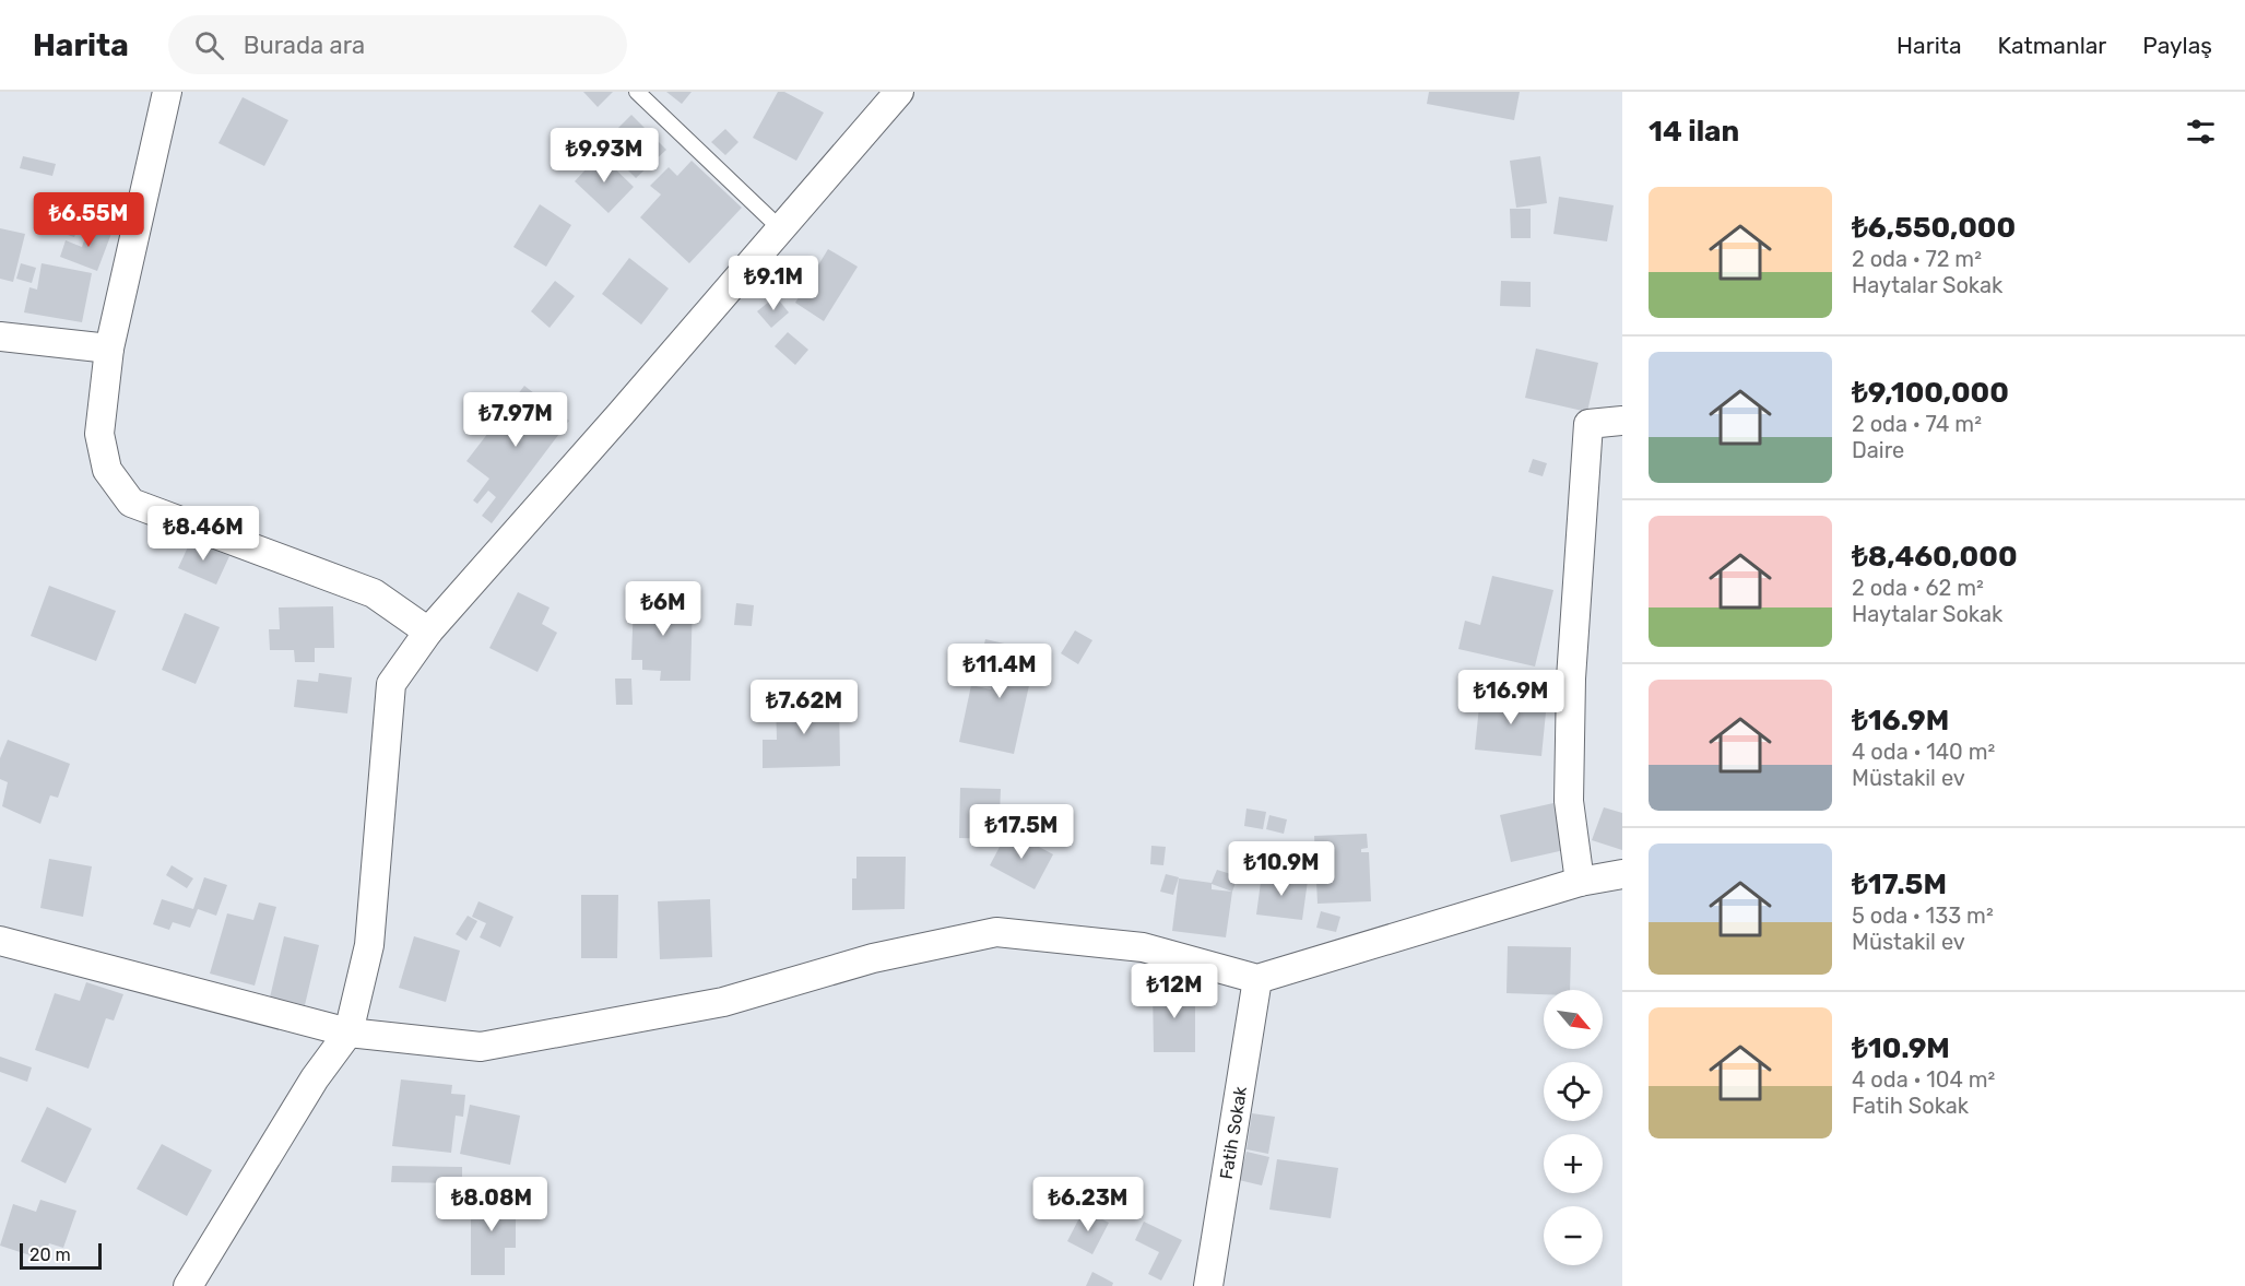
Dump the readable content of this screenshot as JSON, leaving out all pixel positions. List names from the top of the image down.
{
  "streets": {
    "street": ["Fatih Sokak"]
  },
  "scale_bar": "20 m",
  "north": "bottom right",
  "page": {
    "header": "Harita",
    "search": "Burada ara",
    "nav": ["Harita", "Katmanlar", "Paylaş"],
    "heading": "14 ilan",
    "price": [
      "₺9.93M",
      "₺6.55M",
      "₺9.1M",
      "₺7.97M",
      "₺8.46M",
      "₺6M",
      "₺11.4M",
      "₺16.9M",
      "₺7.62M",
      "₺17.5M",
      "₺10.9M",
      "₺12M",
      "₺8.08M",
      "₺6.23M"
    ],
    "list": [
      {
        "name": "₺6,550,000",
        "note": "2 oda · 72 m² · Haytalar Sokak"
      },
      {
        "name": "₺9,100,000",
        "note": "2 oda · 74 m² · Daire"
      },
      {
        "name": "₺8,460,000",
        "note": "2 oda · 62 m² · Haytalar Sokak"
      },
      {
        "name": "₺16.9M",
        "note": "4 oda · 140 m² · Müstakil ev"
      },
      {
        "name": "₺17.5M",
        "note": "5 oda · 133 m² · Müstakil ev"
      },
      {
        "name": "₺10.9M",
        "note": "4 oda · 104 m² · Fatih Sokak"
      }
    ],
    "map_buttons": ["+", "−"],
    "scale": "20 m"
  }
}
